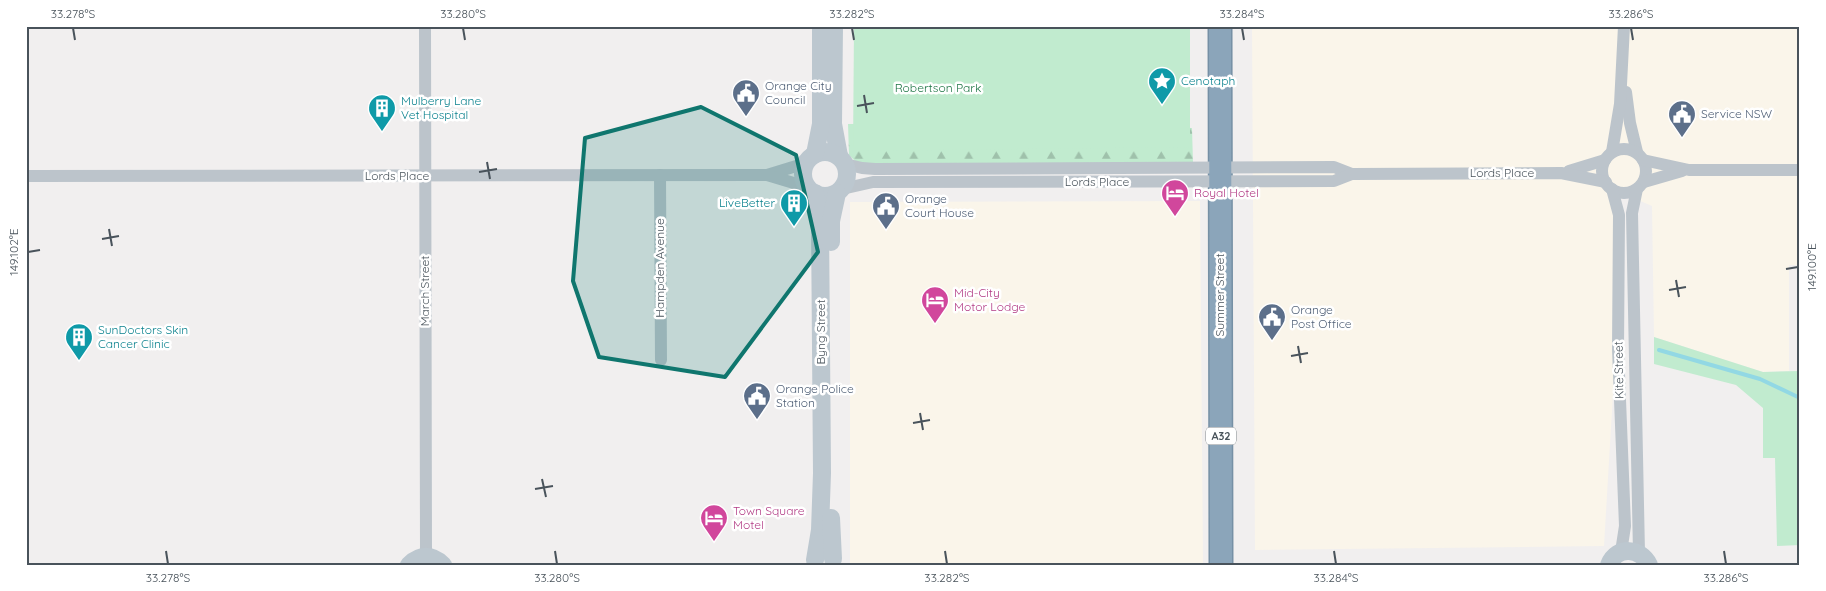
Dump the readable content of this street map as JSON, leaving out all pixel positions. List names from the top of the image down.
{
  "streets": {
    "highway": ["Summer Street", "A32"],
    "street": [
      "Lords Place",
      "Hampden Avenue",
      "March Street",
      "Byng Street",
      "Kite Street"
    ]
  },
  "crossings": [
    ["Lords Place", "Hampden Avenue"],
    ["Lords Place", "March Street"],
    ["Lords Place", "Summer Street"],
    ["Lords Place", "Byng Street"],
    ["Lords Place", "Kite Street"]
  ],
  "parks": ["Robertson Park"],
  "places": {
    "place": ["Cenotaph"],
    "public building": [
      "Orange City Council",
      "Service NSW",
      "Orange Court House",
      "Orange Post Office",
      "Orange Police Station"
    ],
    "building": ["Mulberry Lane Vet Hospital", "LiveBetter", "SunDoctors Skin Cancer Clinic"],
    "hotel": ["Royal Hotel", "Mid-City Motor Lodge", "Town Square Motel"]
  },
  "coordinates": [
    "33.278°S",
    "33.280°S",
    "33.282°S",
    "33.284°S",
    "33.286°S",
    "149.102°E",
    "149.100°E"
  ]
}
